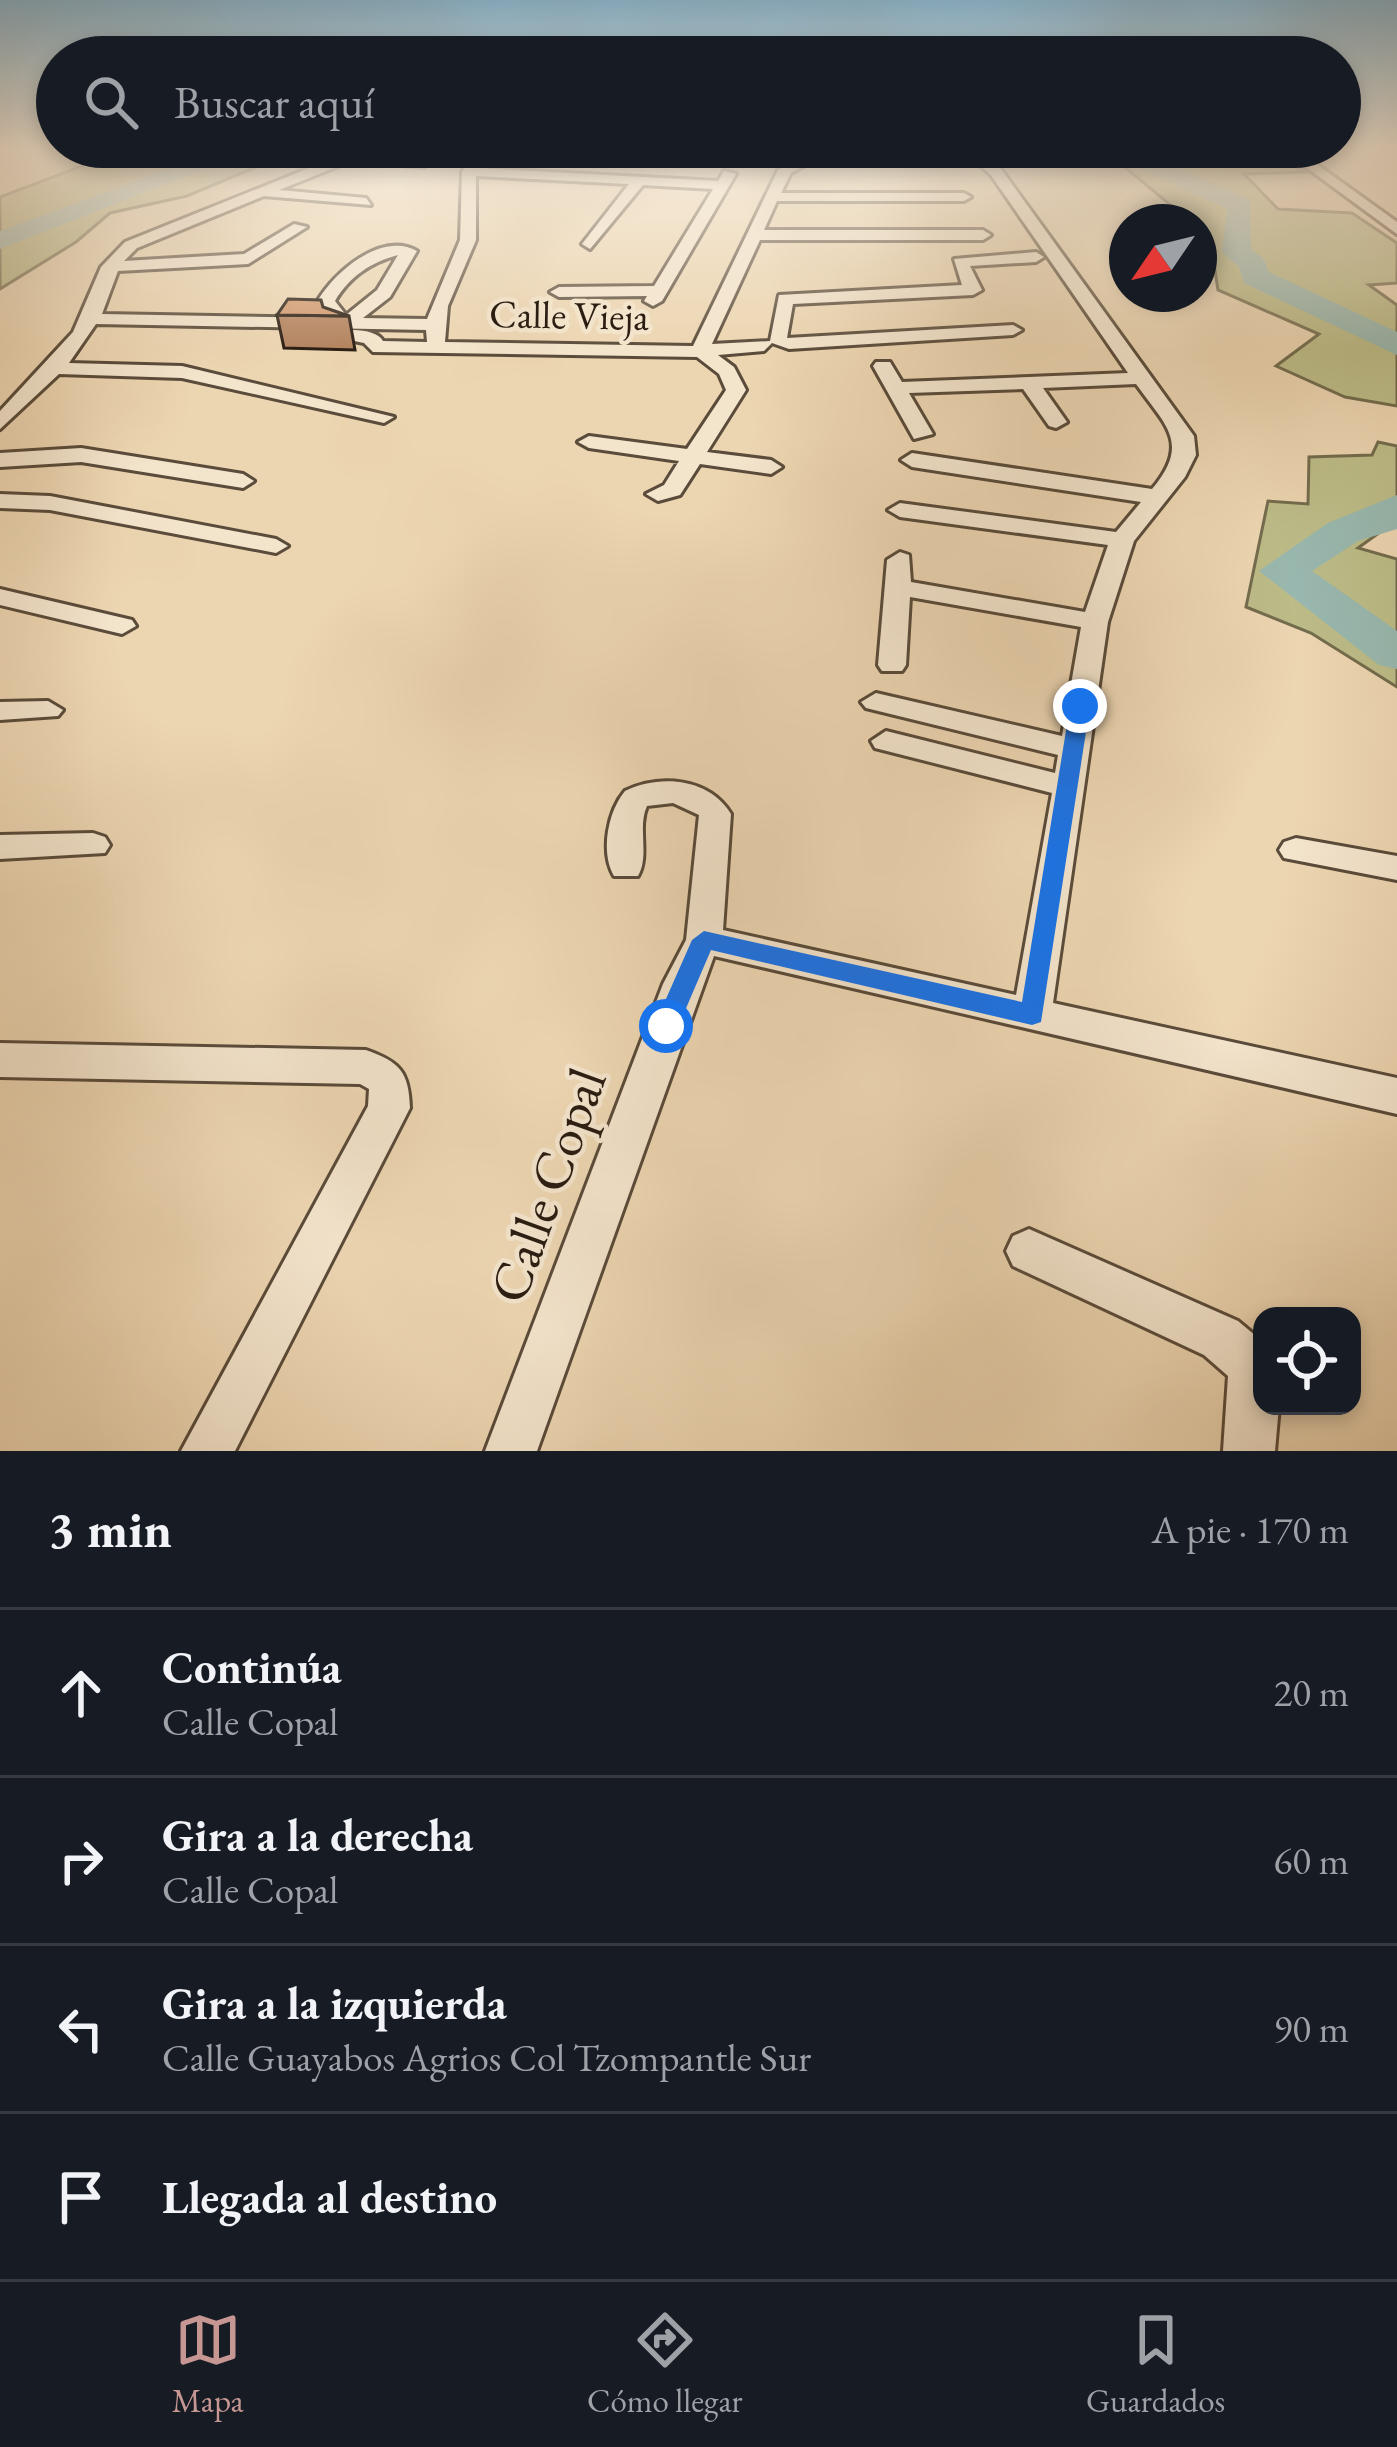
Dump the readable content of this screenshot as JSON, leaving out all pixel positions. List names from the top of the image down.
{
  "streets": {
    "street": ["Calle Vieja", "Calle Copal"]
  },
  "north": "bottom left",
  "page": {
    "search": "Buscar aquí",
    "heading": ["3 min", "A pie · 170 m"],
    "list": [
      ["Continúa", "Calle Copal", "20 m"],
      ["Gira a la derecha", "Calle Copal", "60 m"],
      ["Gira a la izquierda", "Calle Guayabos Agrios Col Tzompantle Sur", "90 m"],
      "Llegada al destino"
    ],
    "nav": ["Mapa", "Cómo llegar", "Guardados"]
  }
}
